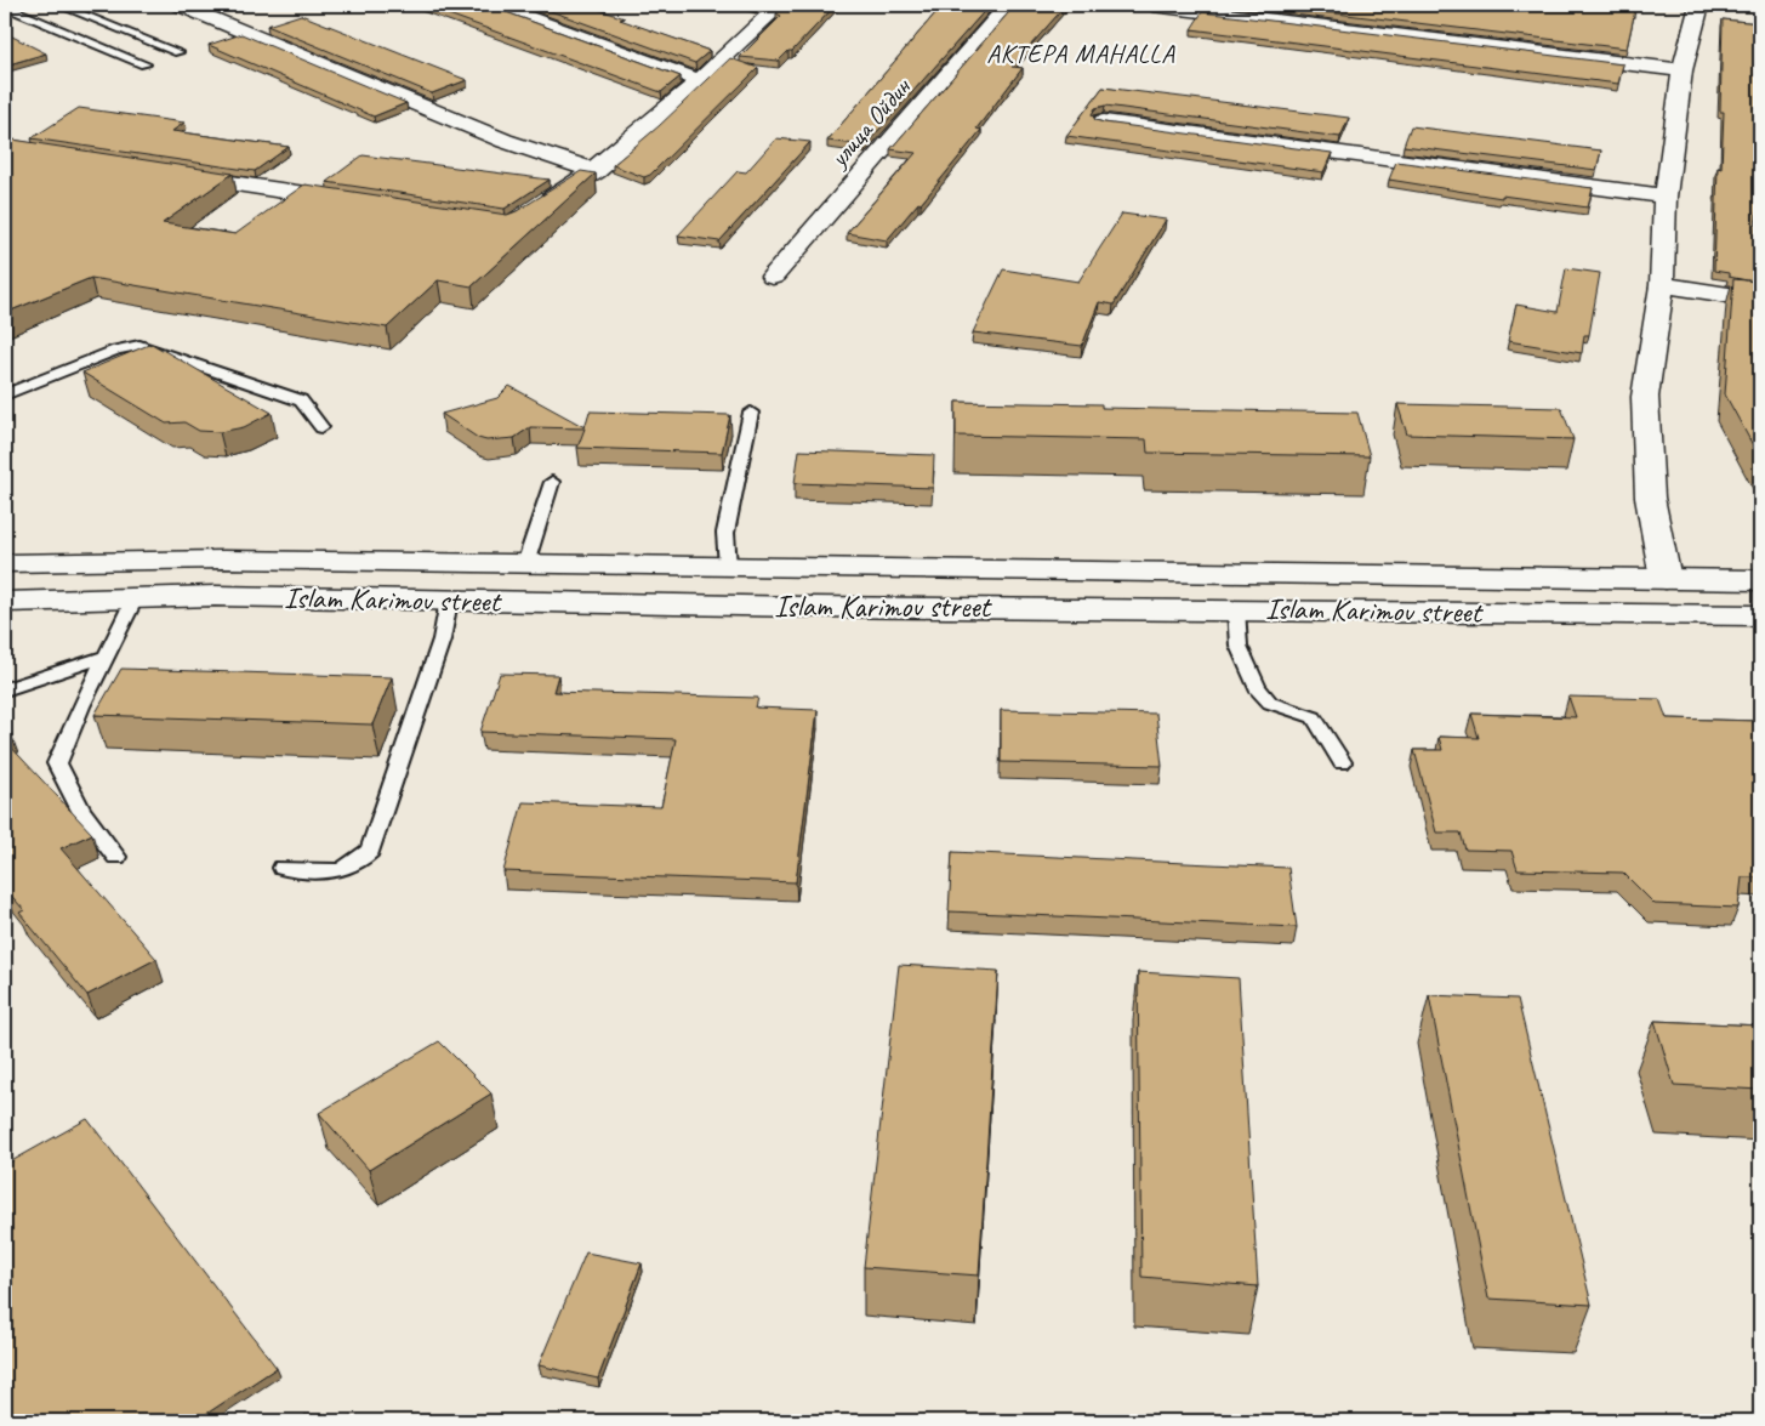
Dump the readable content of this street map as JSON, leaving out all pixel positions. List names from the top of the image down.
{
  "streets": {
    "street": ["улица Ойдин", "Islam Karimov street"]
  },
  "districts": ["AKTEPA MAHALLA"]
}
